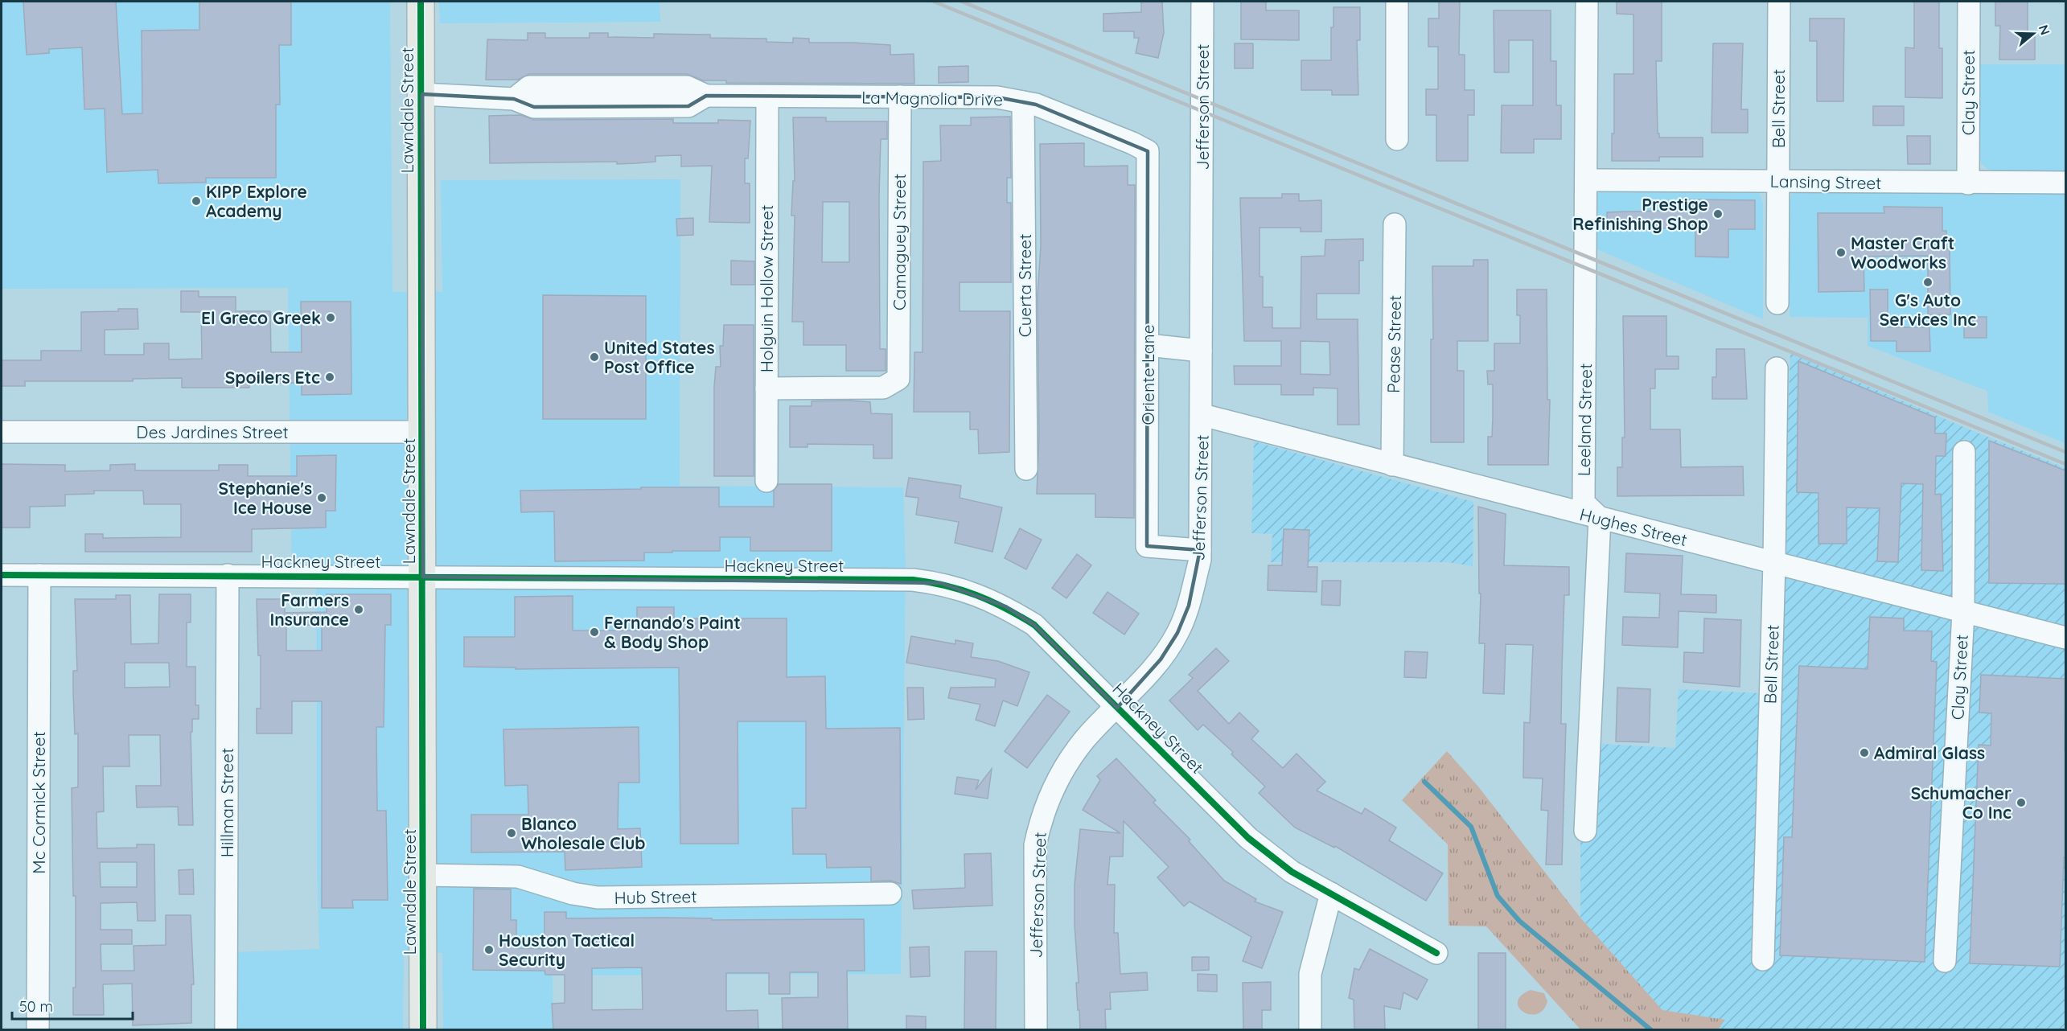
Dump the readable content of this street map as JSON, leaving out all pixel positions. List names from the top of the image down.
{
  "streets": {
    "main road": ["Lawndale Street"],
    "street": [
      "Clay Street",
      "La Magnolia Drive",
      "Jefferson Street",
      "Bell Street",
      "Lansing Street",
      "Camaguey Street",
      "Cuerta Street",
      "Holguin Hollow Street",
      "Pease Street",
      "Oriente Lane",
      "Leeland Street",
      "Des Jardines Street",
      "Hughes Street",
      "Hackney Street",
      "Mc Cormick Street",
      "Hillman Street",
      "Hub Street"
    ]
  },
  "crossings": [
    ["Clay Street", "Lansing Street"],
    ["Clay Street", "Hughes Street"],
    ["La Magnolia Drive", "Lawndale Street"],
    ["La Magnolia Drive", "Camaguey Street"],
    ["La Magnolia Drive", "Cuerta Street"],
    ["La Magnolia Drive", "Holguin Hollow Street"],
    ["La Magnolia Drive", "Oriente Lane"],
    ["Jefferson Street", "Oriente Lane"],
    ["Jefferson Street", "Hughes Street"],
    ["Jefferson Street", "Hackney Street"],
    ["Bell Street", "Lansing Street"],
    ["Bell Street", "Hughes Street"],
    ["Lawndale Street", "Des Jardines Street"],
    ["Lawndale Street", "Hackney Street"],
    ["Lawndale Street", "Hub Street"],
    ["Lansing Street", "Leeland Street"],
    ["Camaguey Street", "Holguin Hollow Street"],
    ["Pease Street", "Hughes Street"],
    ["Leeland Street", "Hughes Street"],
    ["Hackney Street", "Mc Cormick Street"],
    ["Hackney Street", "Hillman Street"]
  ],
  "places": [
    "KIPP Explore Academy",
    "Prestige Refinishing Shop",
    "Master Craft Woodworks",
    "G's Auto Services Inc",
    "El Greco Greek",
    "United States Post Office",
    "Spoilers Etc",
    "Stephanie's Ice House",
    "Farmers Insurance",
    "Fernando's Paint & Body Shop",
    "Admiral Glass",
    "Schumacher Co Inc",
    "Blanco Wholesale Club",
    "Houston Tactical Security"
  ],
  "scale_bar": "50 m",
  "north": "right"
}
